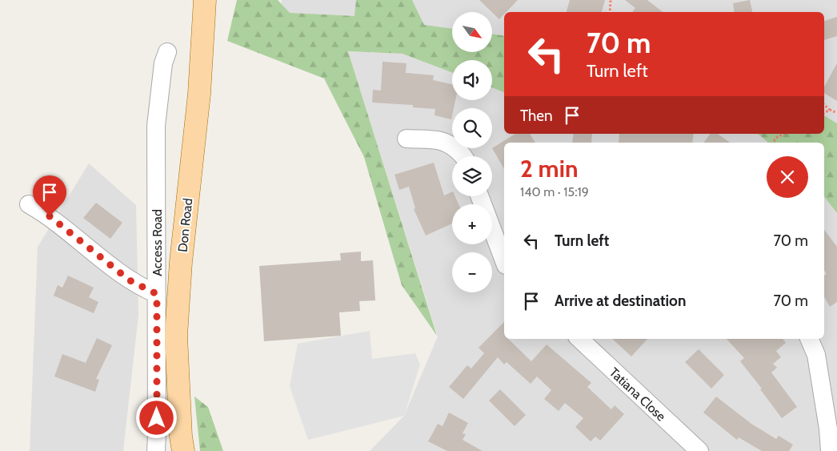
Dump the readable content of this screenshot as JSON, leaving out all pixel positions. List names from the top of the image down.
{
  "streets": {
    "main road": ["Don Road"],
    "street": ["Access Road", "Tatiana Close"]
  },
  "crossings": [
    ["Don Road", "Access Road"]
  ],
  "north": "bottom right",
  "page": {
    "map_buttons": ["+", "−"],
    "turn": ["70 m", "Turn left"],
    "then": "Then",
    "heading": ["2 min", "140 m · 15:19"],
    "list": [
      {
        "name": "Turn left",
        "value": "70 m"
      },
      {
        "name": "Arrive at destination",
        "value": "70 m"
      }
    ]
  }
}
